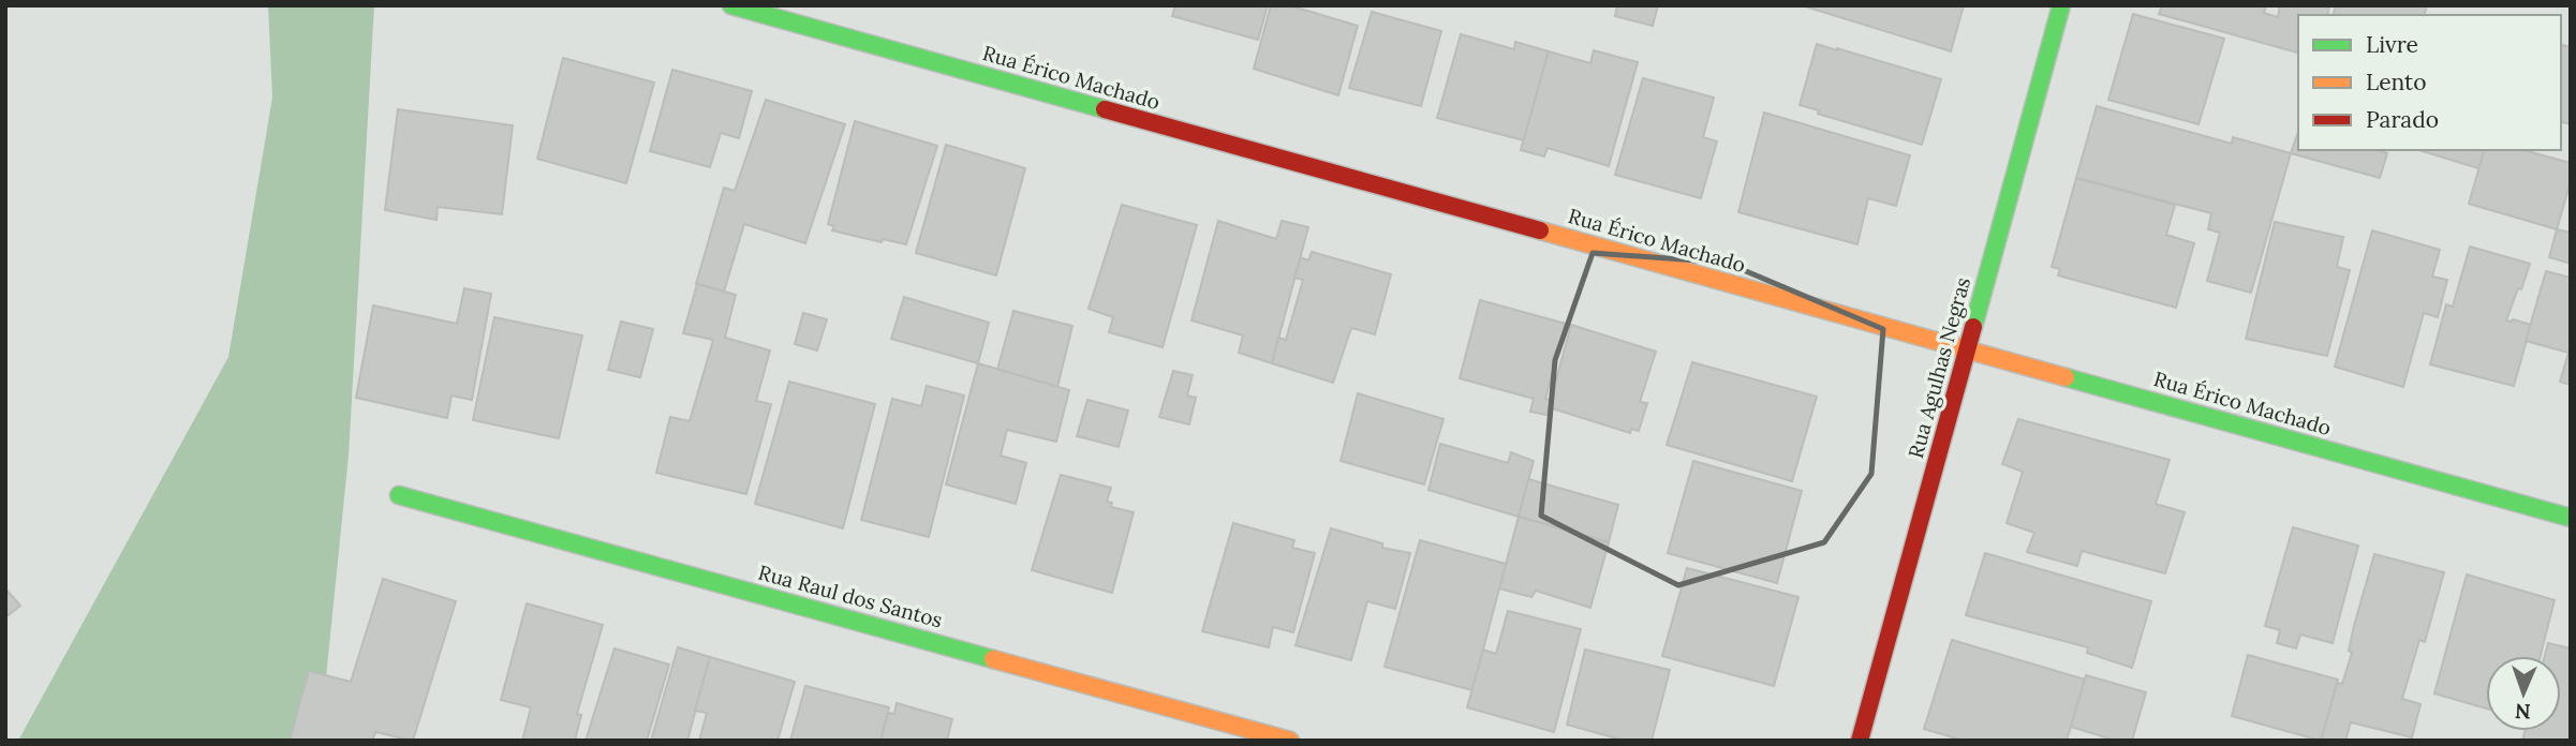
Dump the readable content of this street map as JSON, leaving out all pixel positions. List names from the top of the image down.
{
  "streets": {
    "street": ["Rua Érico Machado", "Rua Agulhas Negras", "Rua Raul dos Santos"]
  },
  "crossings": [
    ["Rua Érico Machado", "Rua Agulhas Negras"]
  ],
  "legend": ["Livre", "Lento", "Parado"],
  "north": "bottom"
}
